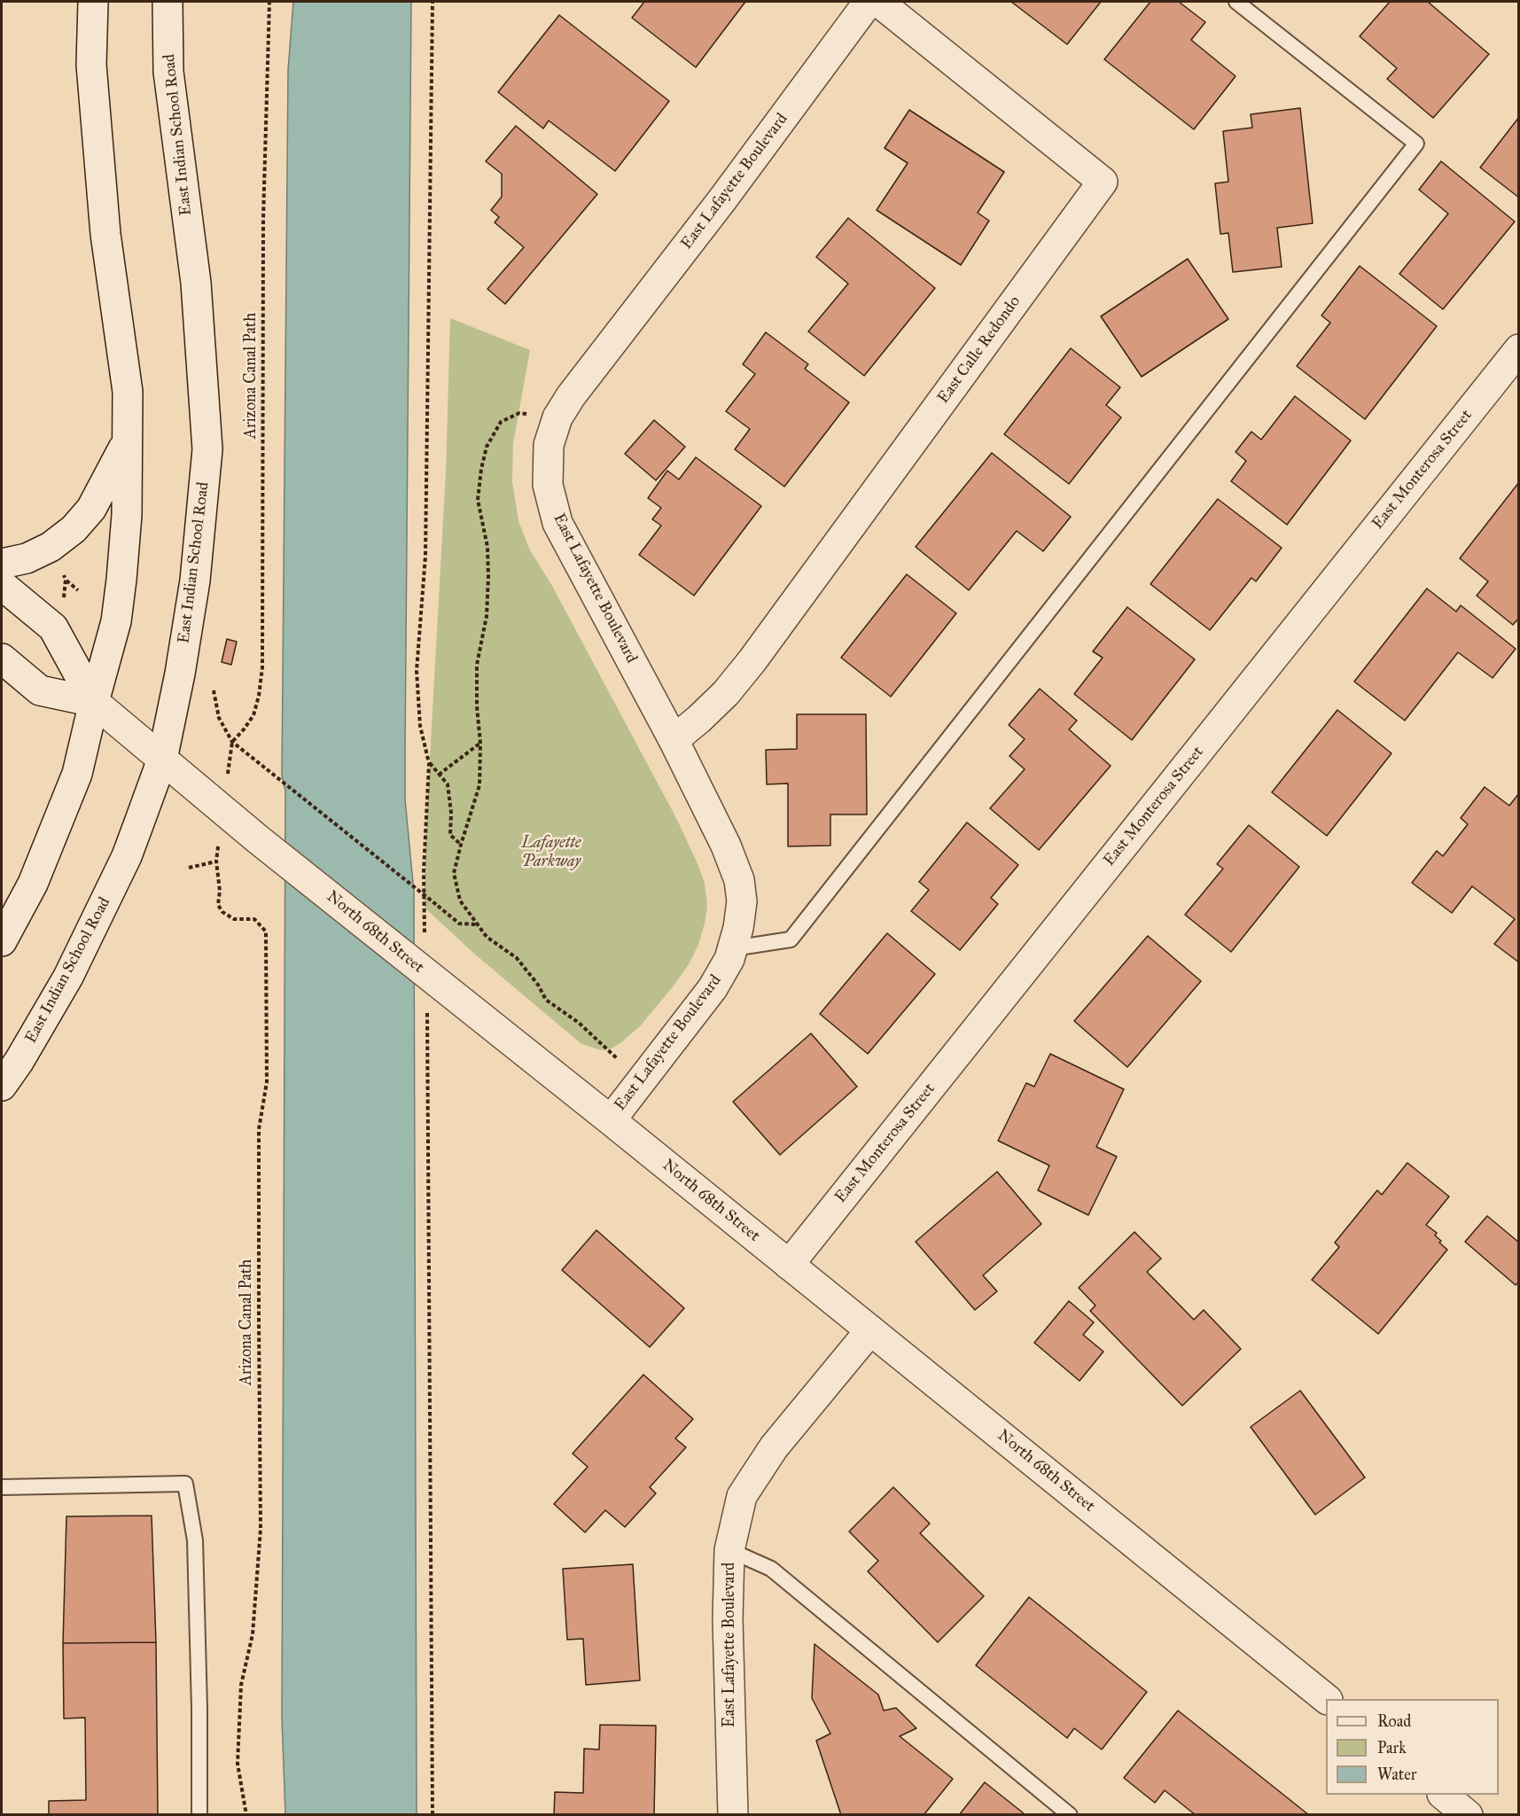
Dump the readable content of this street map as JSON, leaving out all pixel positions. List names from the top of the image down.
{
  "streets": {
    "street": [
      "East Indian School Road",
      "East Lafayette Boulevard",
      "East Calle Redondo",
      "East Monterosa Street",
      "North 68th Street"
    ],
    "path": ["Arizona Canal Path"]
  },
  "crossings": [
    ["East Indian School Road", "North 68th Street"],
    ["East Lafayette Boulevard", "East Calle Redondo"],
    ["East Lafayette Boulevard", "North 68th Street"],
    ["East Monterosa Street", "North 68th Street"]
  ],
  "parks": ["Lafayette Parkway"],
  "legend": ["Road", "Park", "Water"]
}
